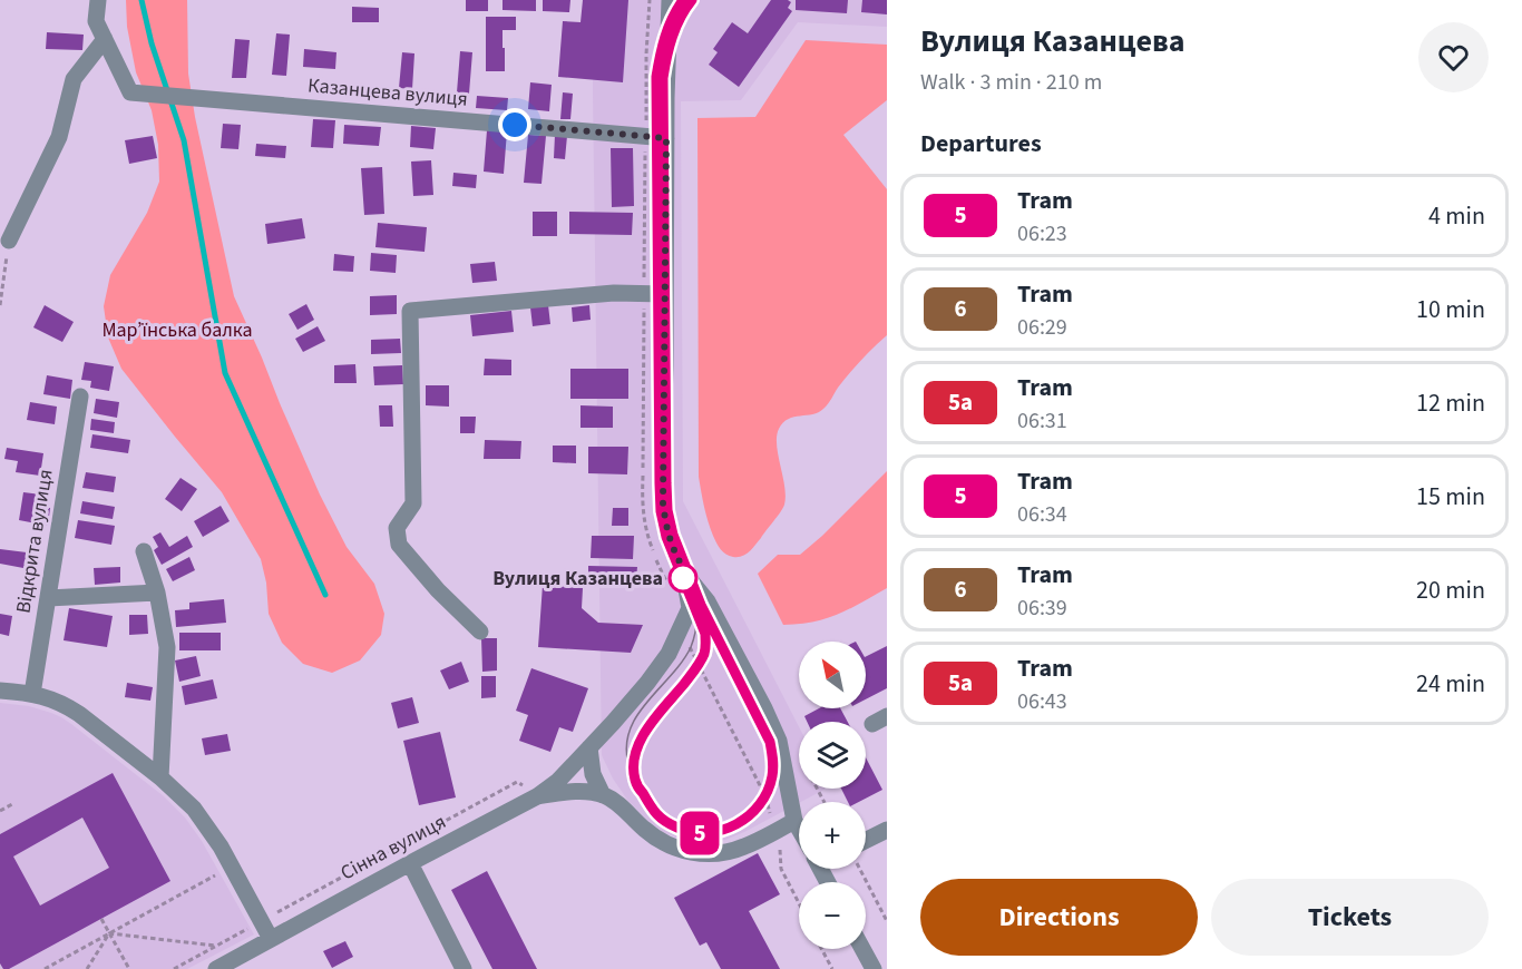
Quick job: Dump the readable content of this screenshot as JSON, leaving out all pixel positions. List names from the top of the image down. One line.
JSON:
{"streets":{"street":["Казанцева вулиця","Відкрита вулиця","Сінна вулиця"]},"parks":["Мар’їнська балка"],"places":["Вулиця Казанцева"],"lines":["tram line 5"],"north":"top left","page":{"on_map":"5","heading":[["Вулиця Казанцева","Walk · 3 min · 210 m"],"Departures"],"list":[{"mark":"5","name":"Tram","note":"06:23","value":"4 min"},{"mark":"6","name":"Tram","note":"06:29","value":"10 min"},{"mark":"5а","name":"Tram","note":"06:31","value":"12 min"},{"mark":"5","name":"Tram","note":"06:34","value":"15 min"},{"mark":"6","name":"Tram","note":"06:39","value":"20 min"},{"mark":"5а","name":"Tram","note":"06:43","value":"24 min"}],"map_buttons":["+","−"],"buttons":["Directions","Tickets"]}}
